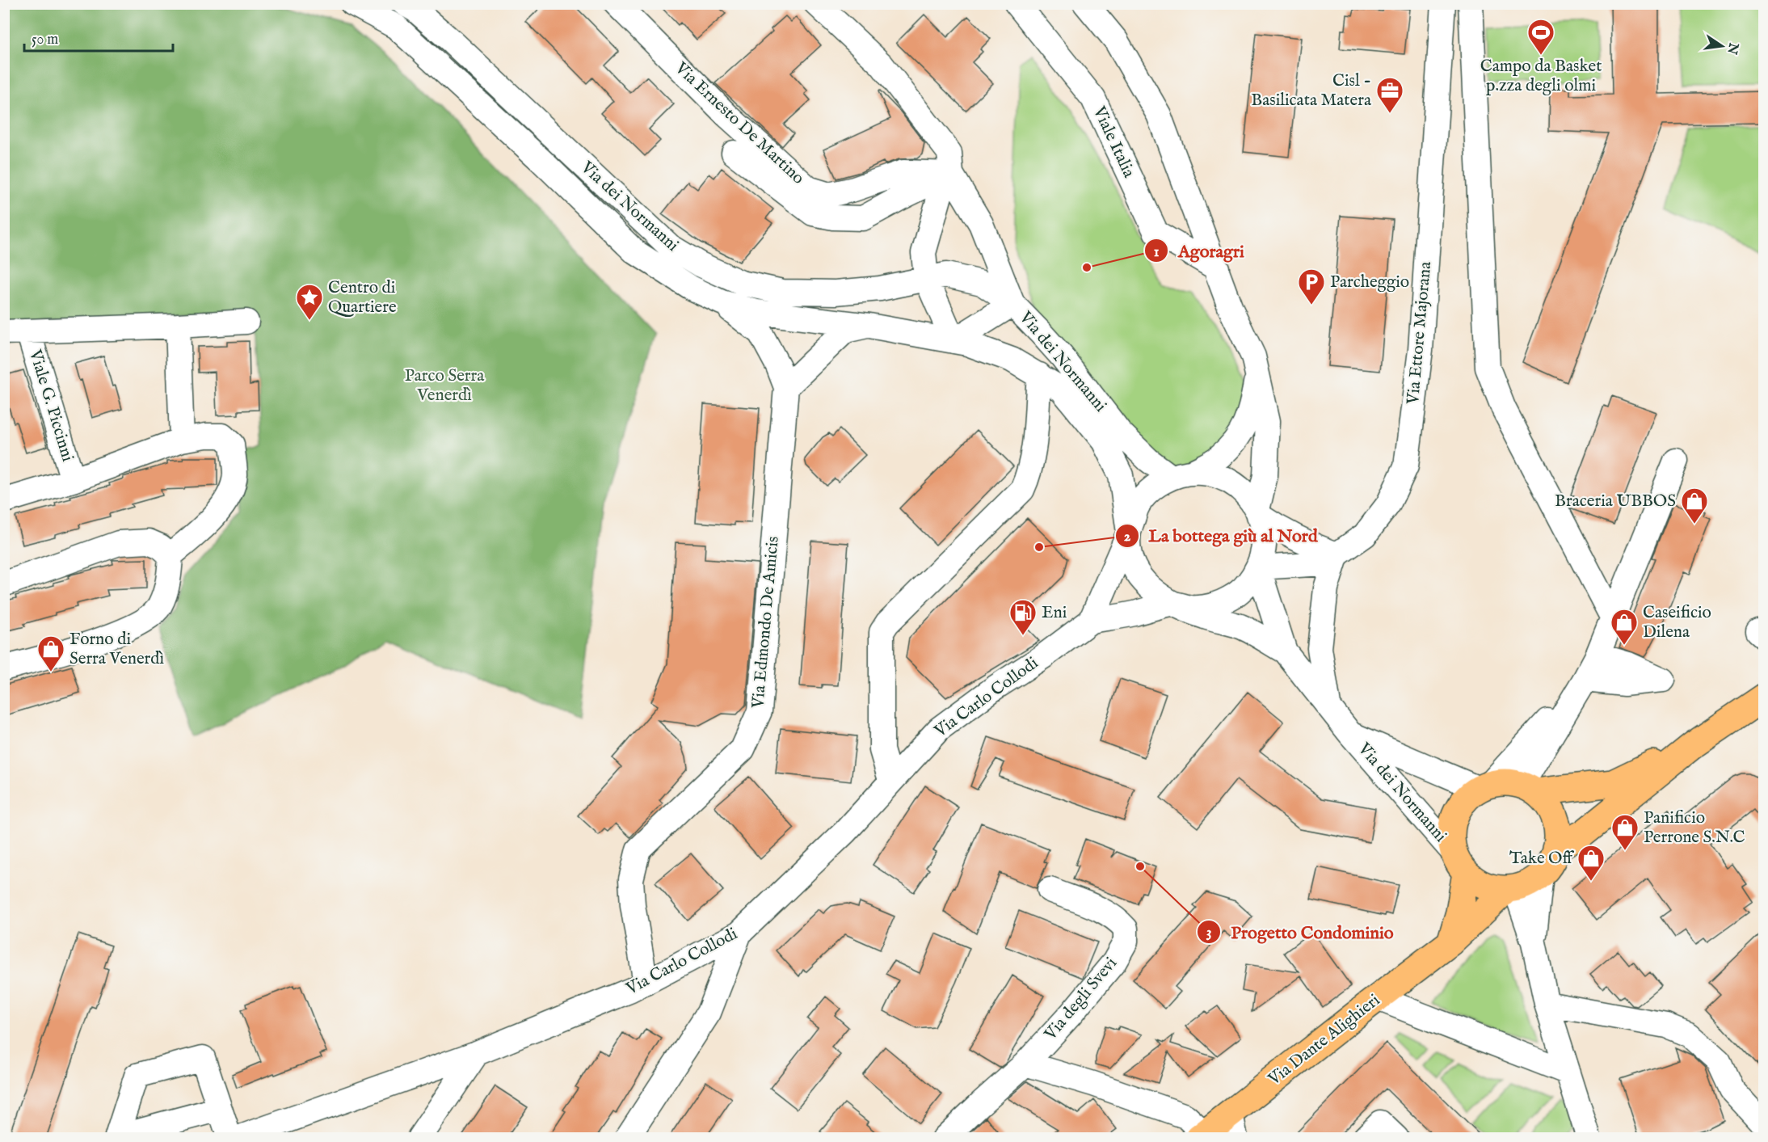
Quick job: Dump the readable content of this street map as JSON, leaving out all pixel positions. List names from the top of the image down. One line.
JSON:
{"streets":{"main road":["Via Dante Alighieri"],"street":["Via Ernesto De Martino","Viale Italia","Via dei Normanni","Via Ettore Majorana","Viale G. Piccinni","Via Edmondo De Amicis","Via Carlo Collodi","Via degli Svevi"]},"crossings":[["Via dei Normanni","Via Ettore Majorana"],["Via dei Normanni","Via Dante Alighieri"],["Via Edmondo De Amicis","Via Carlo Collodi"]],"parks":["Parco Serra Venerdì"],"places":{"sports":["Campo da Basket p.zza degli olmi"],"office":["Cisl - Basilicata Matera"],"other":["Agoragri","La bottega giù al Nord","Progetto Condominio"],"parking":["Parcheggio"],"place":["Centro di Quartiere"],"shop":["Braceria UBBOS","Caseificio Dilena","Forno di Serra Venerdì","Panificio Perrone S.N.C","Take Off"],"fuel station":["Eni"]},"scale_bar":"50 m","north":"right"}
